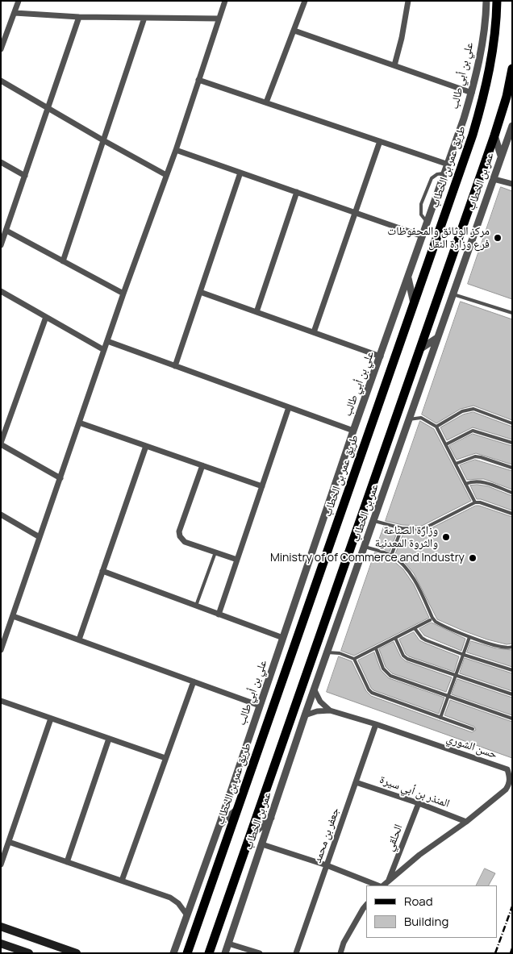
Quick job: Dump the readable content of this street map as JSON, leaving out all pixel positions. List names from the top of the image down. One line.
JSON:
{"streets":{"main road":["طريق عمر بن الخطاب"],"street":["علي بن أبي طالب","عمر بن الخطاب","حسن الشوري","المنذر بن أبي سيرة","جعفر بن محمد","الحلقي"]},"crossings":[["عمر بن الخطاب","حسن الشوري"],["حسن الشوري","المنذر بن أبي سيرة"],["حسن الشوري","جعفر بن محمد"],["حسن الشوري","الحلقي"],["المنذر بن أبي سيرة","جعفر بن محمد"],["المنذر بن أبي سيرة","الحلقي"]],"places":["مركز الوثائق والمحفوظات فرع وزارة النقل","وزارة الصناعة والثروة المعدنية","Ministry of of Commerce and Industry"],"legend":["Road","Building"]}
